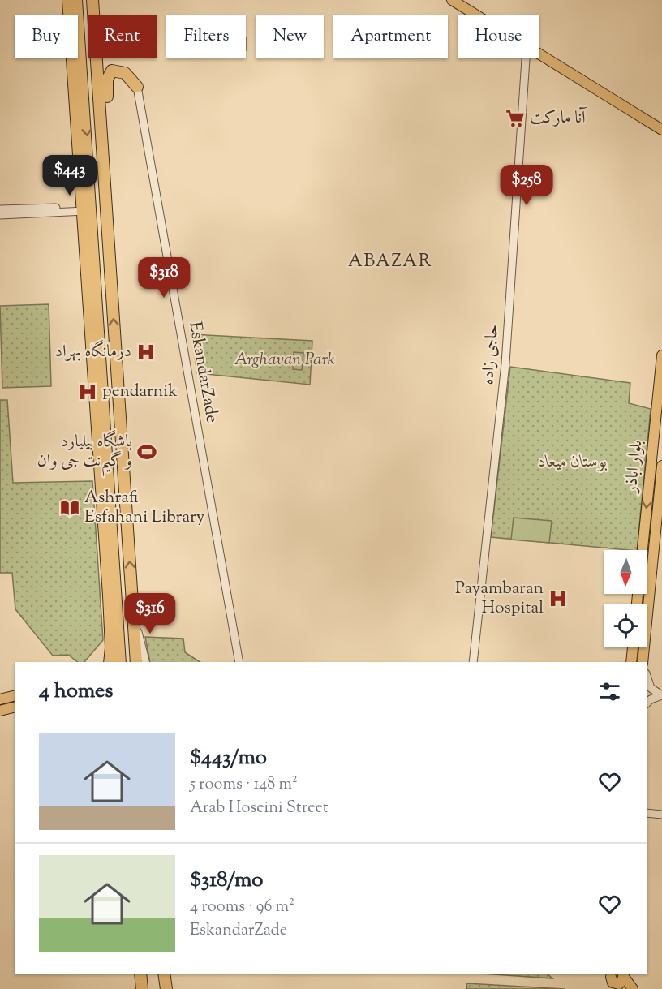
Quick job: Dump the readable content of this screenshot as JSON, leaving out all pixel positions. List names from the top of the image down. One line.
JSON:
{"streets":{"main road":["بلوار اباذر"],"street":["حاجی زاده","EskandarZade"]},"districts":["ABAZAR"],"parks":["Arghavan Park","بوستان میعاد"],"places":{"supermarket":["آنا مارکت"],"hospital":["درمانگاه بهراد","pendarnik","Payambaran Hospital"],"sports":["باشگاه بیلیارد و گیم‌نت جی وان"],"library":["Ashrafi Esfahani Library"]},"north":"bottom","page":{"chip":["Buy","Rent","Filters","New","Apartment","House"],"price":["$443","$258","$318","$316"],"heading":"4 homes","list":[{"name":"$443/mo","note":"5 rooms · 148 m² · Arab Hoseini Street"},{"name":"$318/mo","note":"4 rooms · 96 m² · EskandarZade"}]}}
